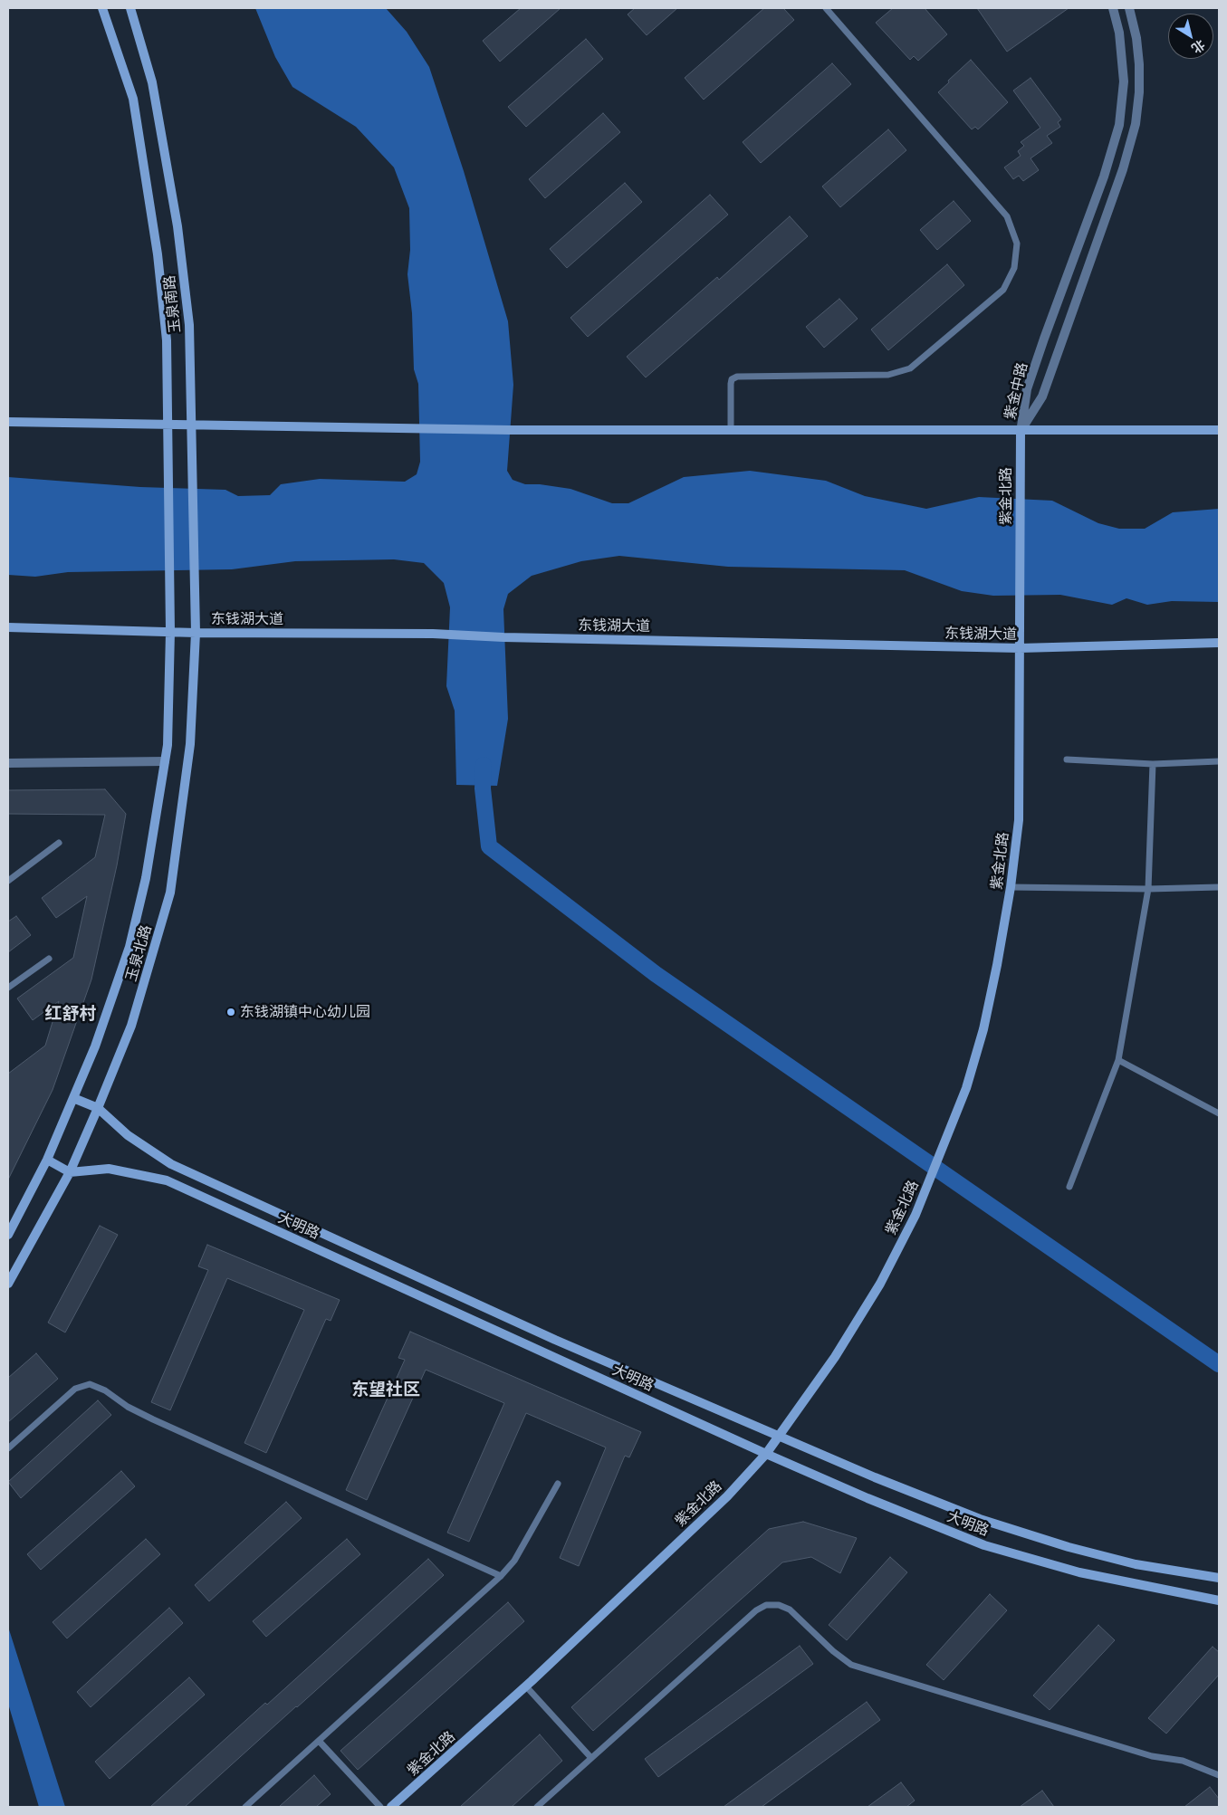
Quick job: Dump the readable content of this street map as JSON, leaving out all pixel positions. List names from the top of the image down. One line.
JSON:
{"streets":{"street":["玉泉南路","紫金中路","紫金北路","东钱湖大道","玉泉北路","大明路"]},"crossings":[["玉泉南路","玉泉北路"],["紫金中路","紫金北路"],["紫金北路","东钱湖大道"],["紫金北路","大明路"],["东钱湖大道","玉泉北路"],["玉泉北路","大明路"]],"districts":["红舒村","东望社区"],"places":["东钱湖镇中心幼儿园"],"north":"bottom right"}
